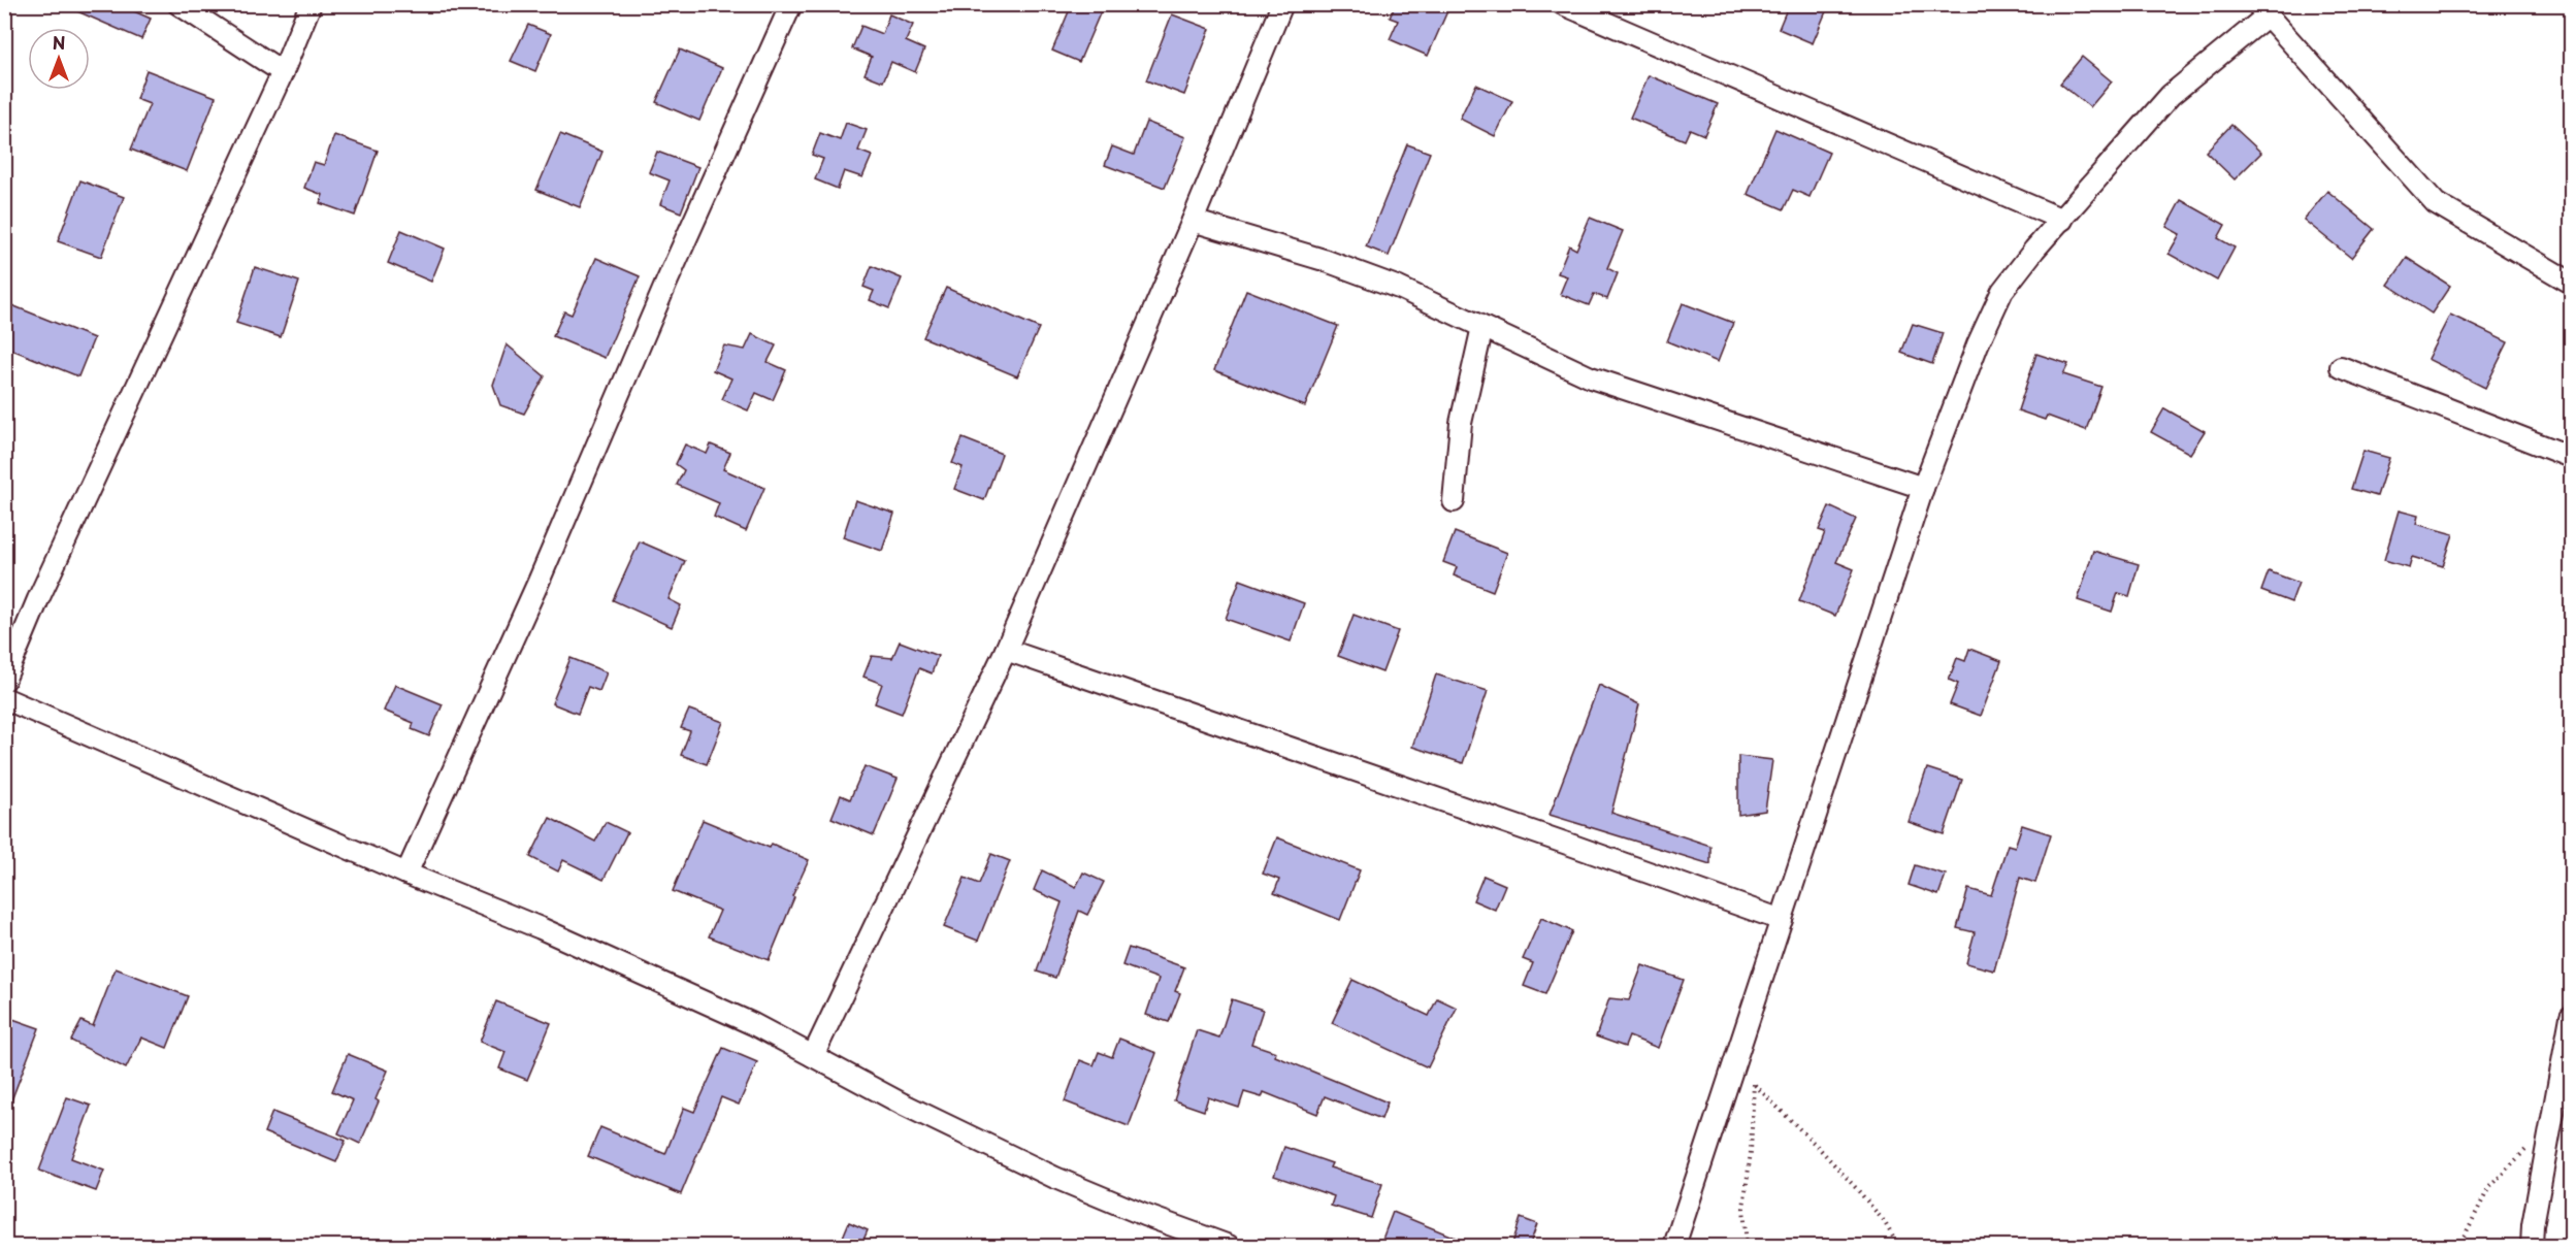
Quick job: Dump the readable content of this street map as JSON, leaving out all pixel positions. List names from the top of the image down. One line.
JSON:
{"north":"top"}
